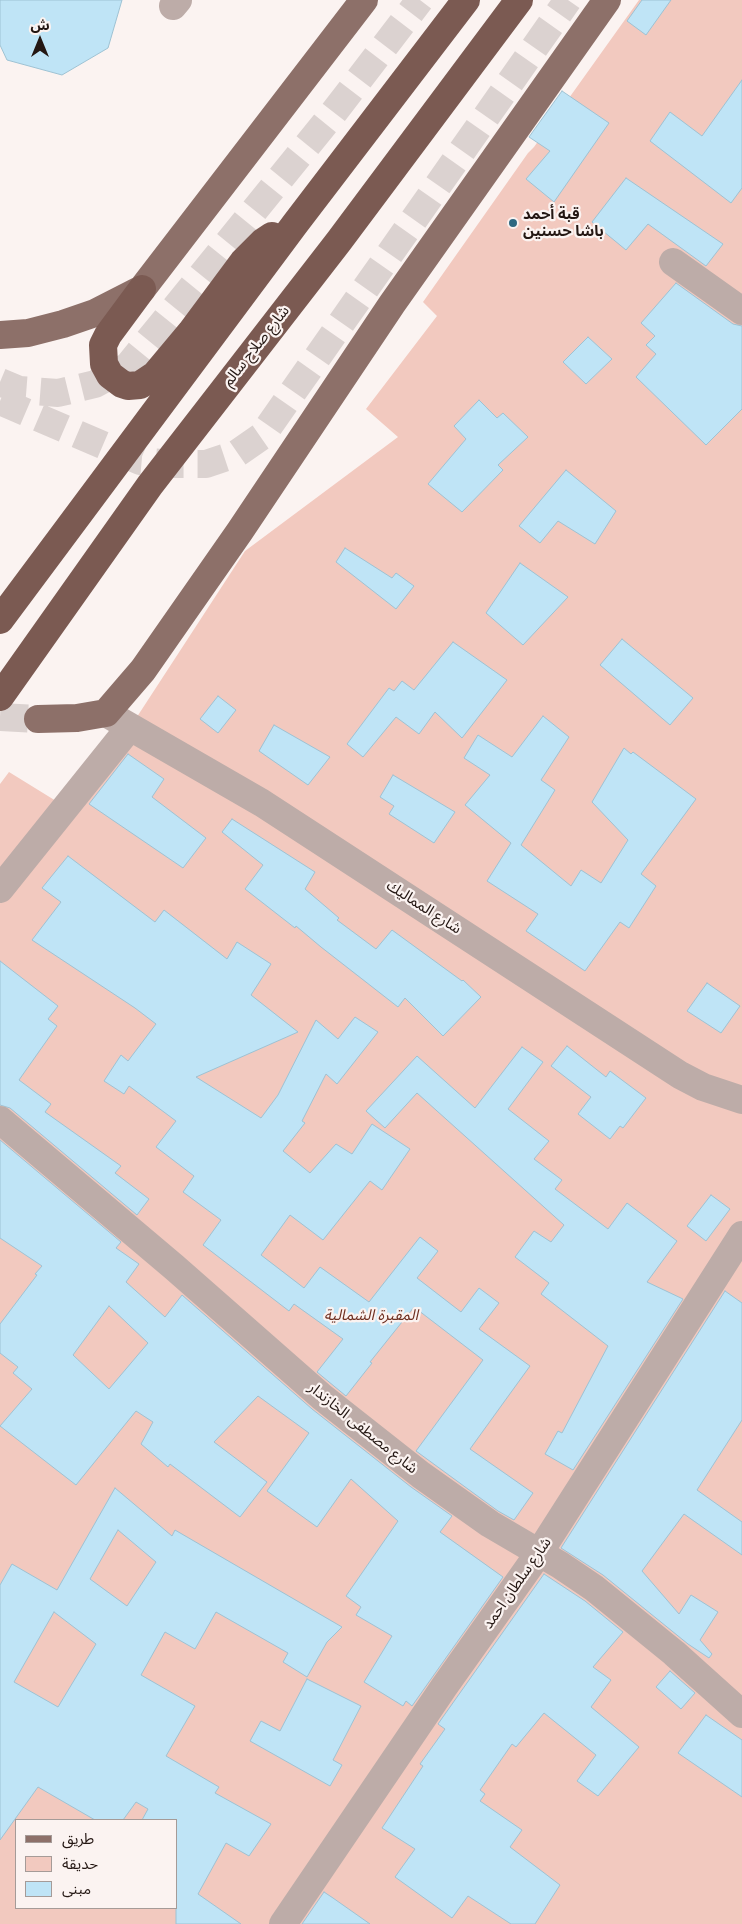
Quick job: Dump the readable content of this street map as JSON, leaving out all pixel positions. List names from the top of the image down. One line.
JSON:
{"streets":{"highway":["شارع صلاح سالم"],"street":["شارع المماليك","شارع مصطفى الخازندار","شارع سلطان احمد"]},"crossings":[["شارع مصطفى الخازندار","شارع سلطان احمد"]],"parks":["المقبرة الشمالية"],"places":["قبة أحمد باشا حسنين"],"legend":["طريق","حديقة","مبنى"],"north":"top"}
